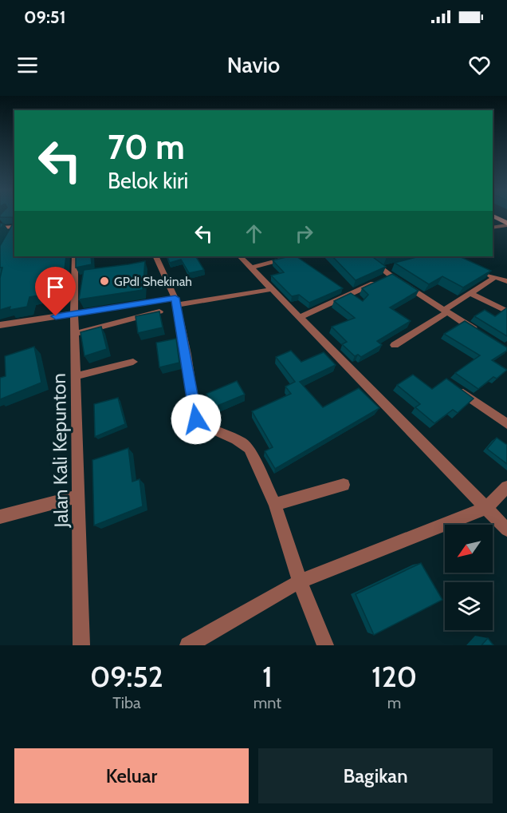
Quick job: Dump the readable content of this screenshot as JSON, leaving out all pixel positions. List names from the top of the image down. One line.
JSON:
{"streets":{"street":["Jalan Kali Kepunton"]},"places":["GPdI Shekinah"],"north":"bottom left","page":{"status":"09:51","header":"Navio","turn":["70 m","Belok kiri"],"eta":["09:52","Tiba","1","mnt","120","m"],"buttons":["Keluar","Bagikan"]}}
